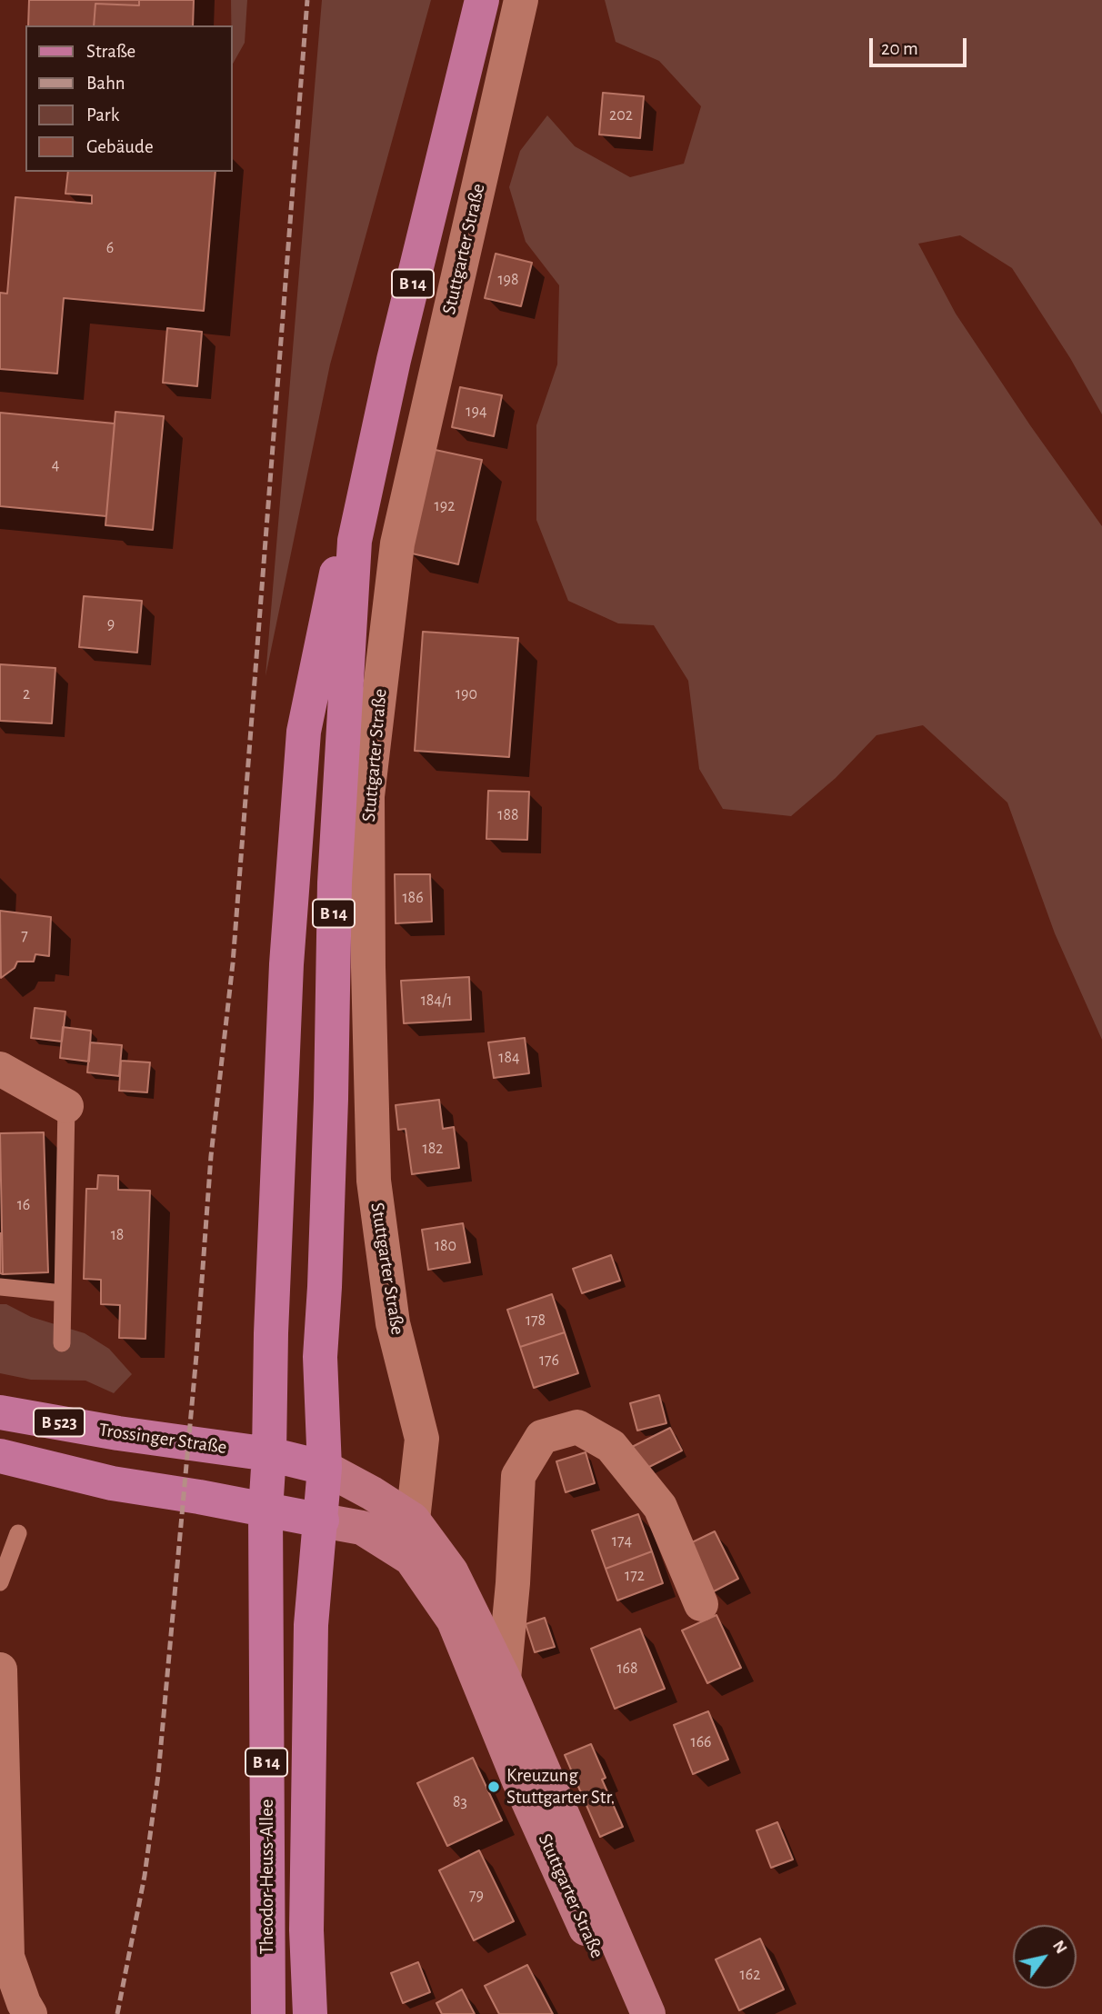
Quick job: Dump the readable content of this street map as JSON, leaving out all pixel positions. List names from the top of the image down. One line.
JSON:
{"streets":{"main road":["Stuttgarter Straße","B 14","B 523","Trossinger Straße","Theodor-Heuss-Allee"]},"crossings":[["Stuttgarter Straße","B 14"],["Stuttgarter Straße","B 523"],["Stuttgarter Straße","Trossinger Straße"],["Stuttgarter Straße","Theodor-Heuss-Allee"],["B 14","B 523"],["B 14","Trossinger Straße"],["B 14","Theodor-Heuss-Allee"],["B 523","Theodor-Heuss-Allee"]],"places":["Kreuzung Stuttgarter Str."],"house_numbers":["202","6","198","194","4","192","9","2","190","188","186","7","184/1","184","182","16","18","180","178","176","174","172","168","166","83","79","162"],"legend":["Straße","Bahn","Park","Gebäude"],"scale_bar":"20 m","north":"top right"}
